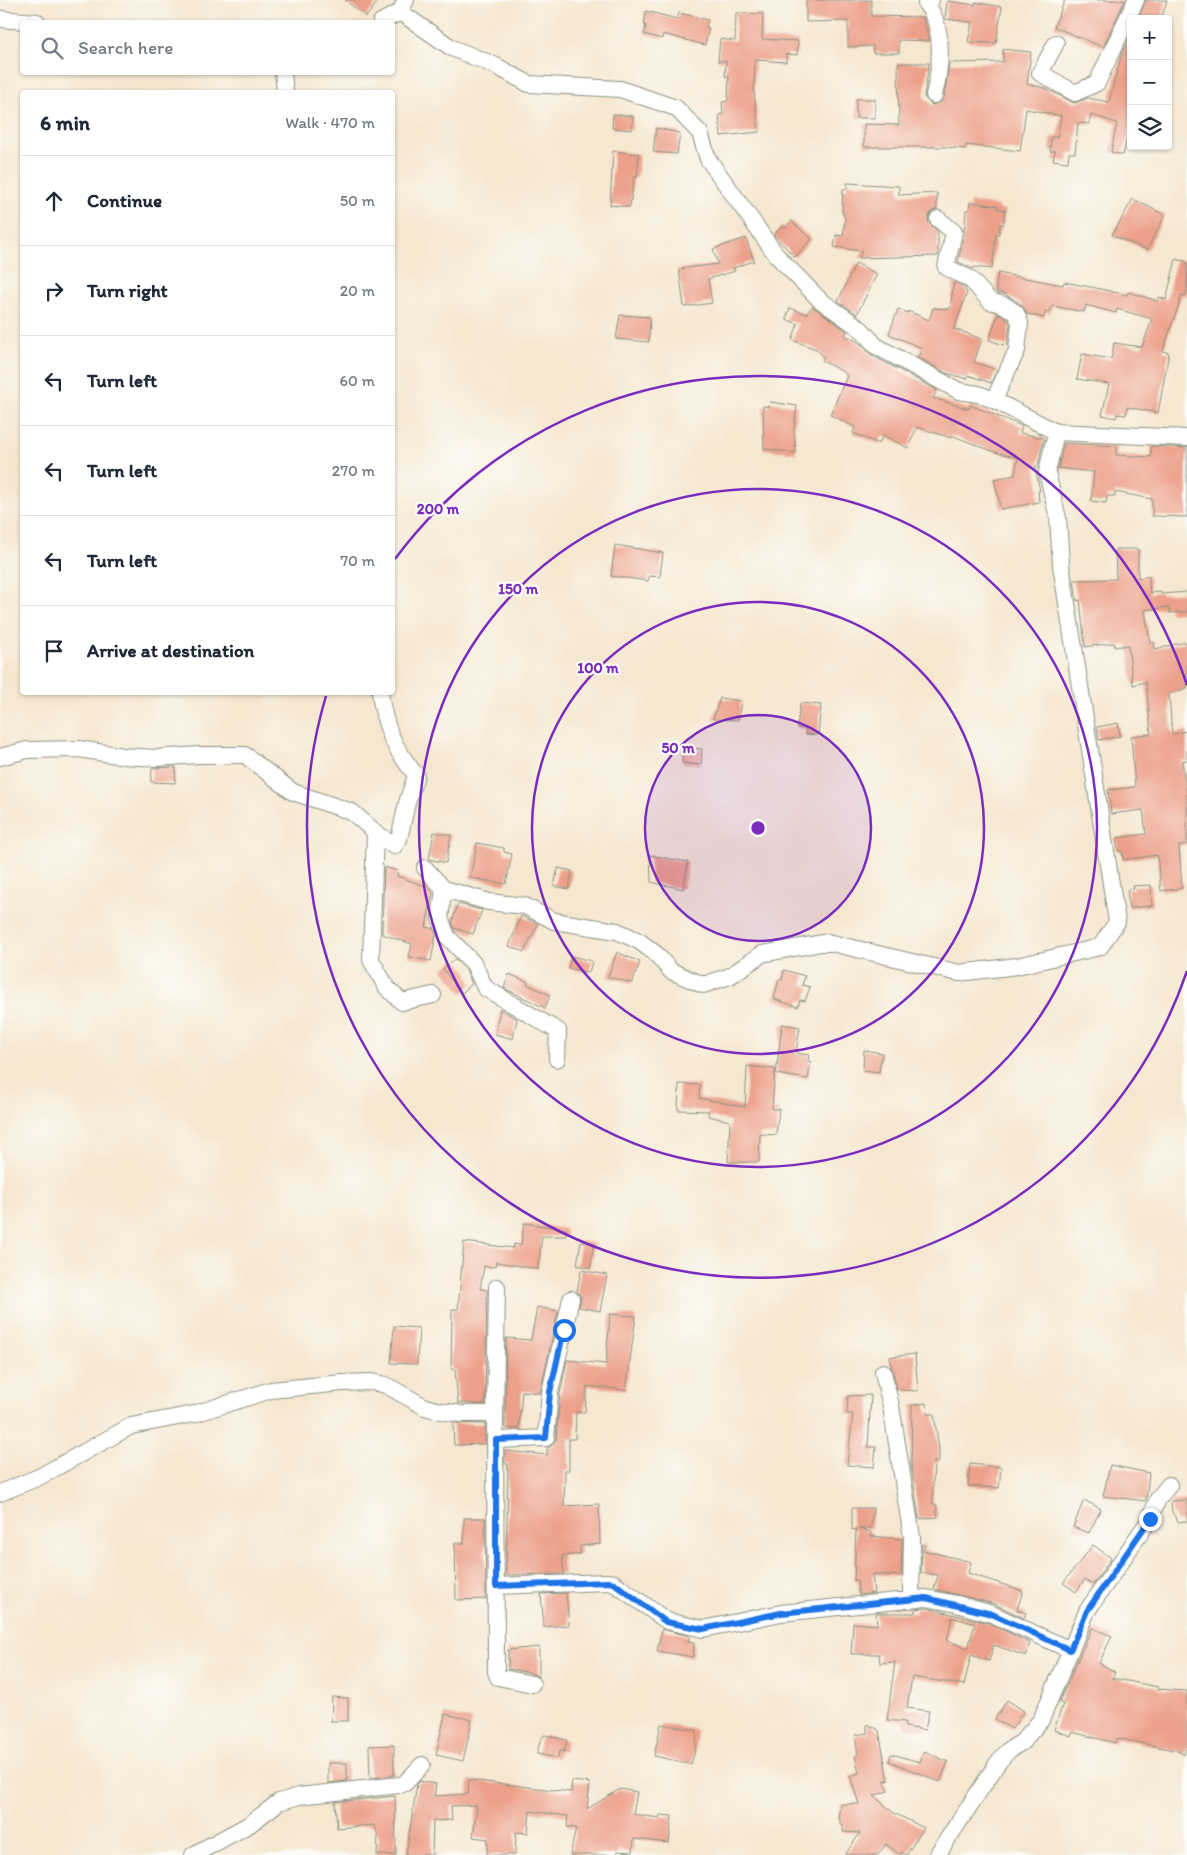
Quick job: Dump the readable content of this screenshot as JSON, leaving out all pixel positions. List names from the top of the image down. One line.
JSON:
{"page":{"map_buttons":["+","−"],"search":"Search here","heading":["6 min","Walk · 470 m"],"list":[["Continue","50 m"],["Turn right","20 m"],["Turn left","60 m"],["Turn left","270 m"],["Turn left","70 m"],"Arrive at destination"]},"rings":["200 m","150 m","100 m","50 m"]}
